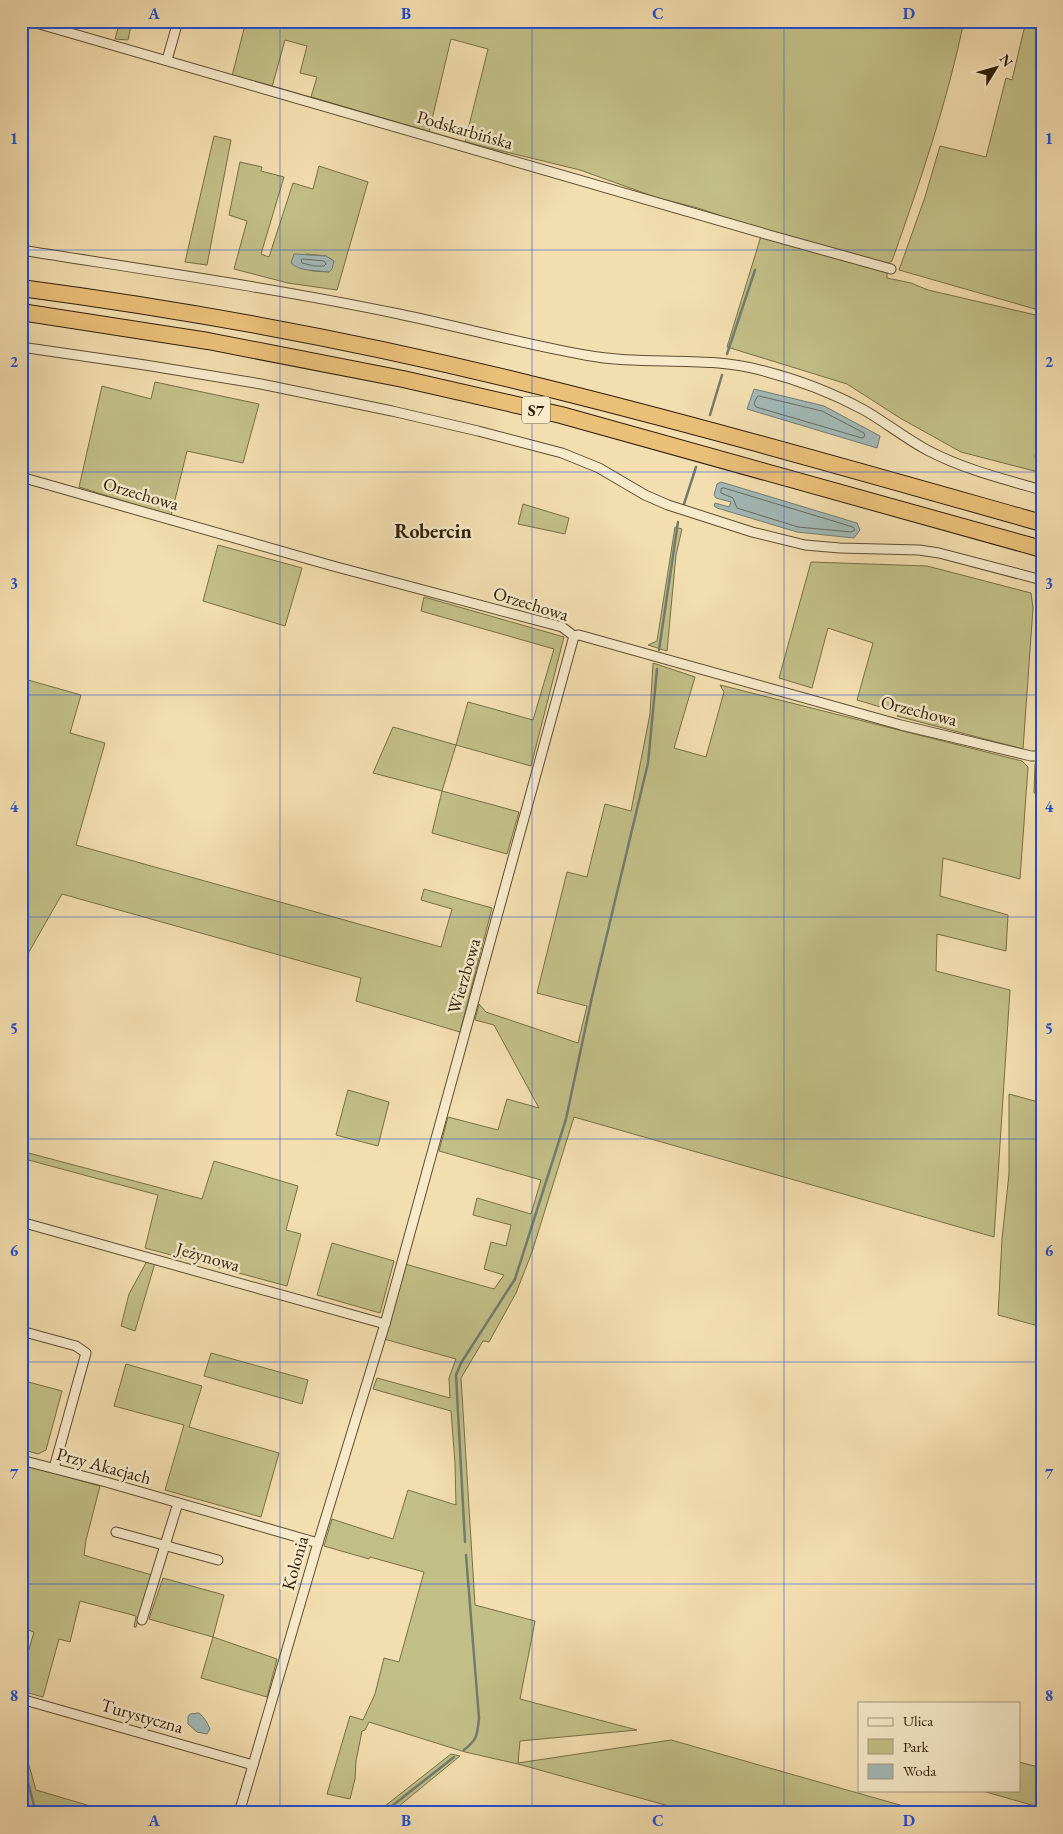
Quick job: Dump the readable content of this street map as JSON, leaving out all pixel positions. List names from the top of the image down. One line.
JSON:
{"streets":{"highway":["S7"],"street":["Podskarbińska","Orzechowa","Wierzbowa","Jeżynowa","Przy Akacjach","Kolonia","Turystyczna"]},"crossings":[["Orzechowa","Wierzbowa"],["Wierzbowa","Jeżynowa"],["Wierzbowa","Kolonia"],["Jeżynowa","Kolonia"],["Przy Akacjach","Kolonia"],["Kolonia","Turystyczna"]],"districts":["Robercin"],"legend":["Ulica","Park","Woda"],"north":"top right","grid":{"columns":["A","B","C","D"],"rows":["1","2","3","4","5","6","7","8"]}}
